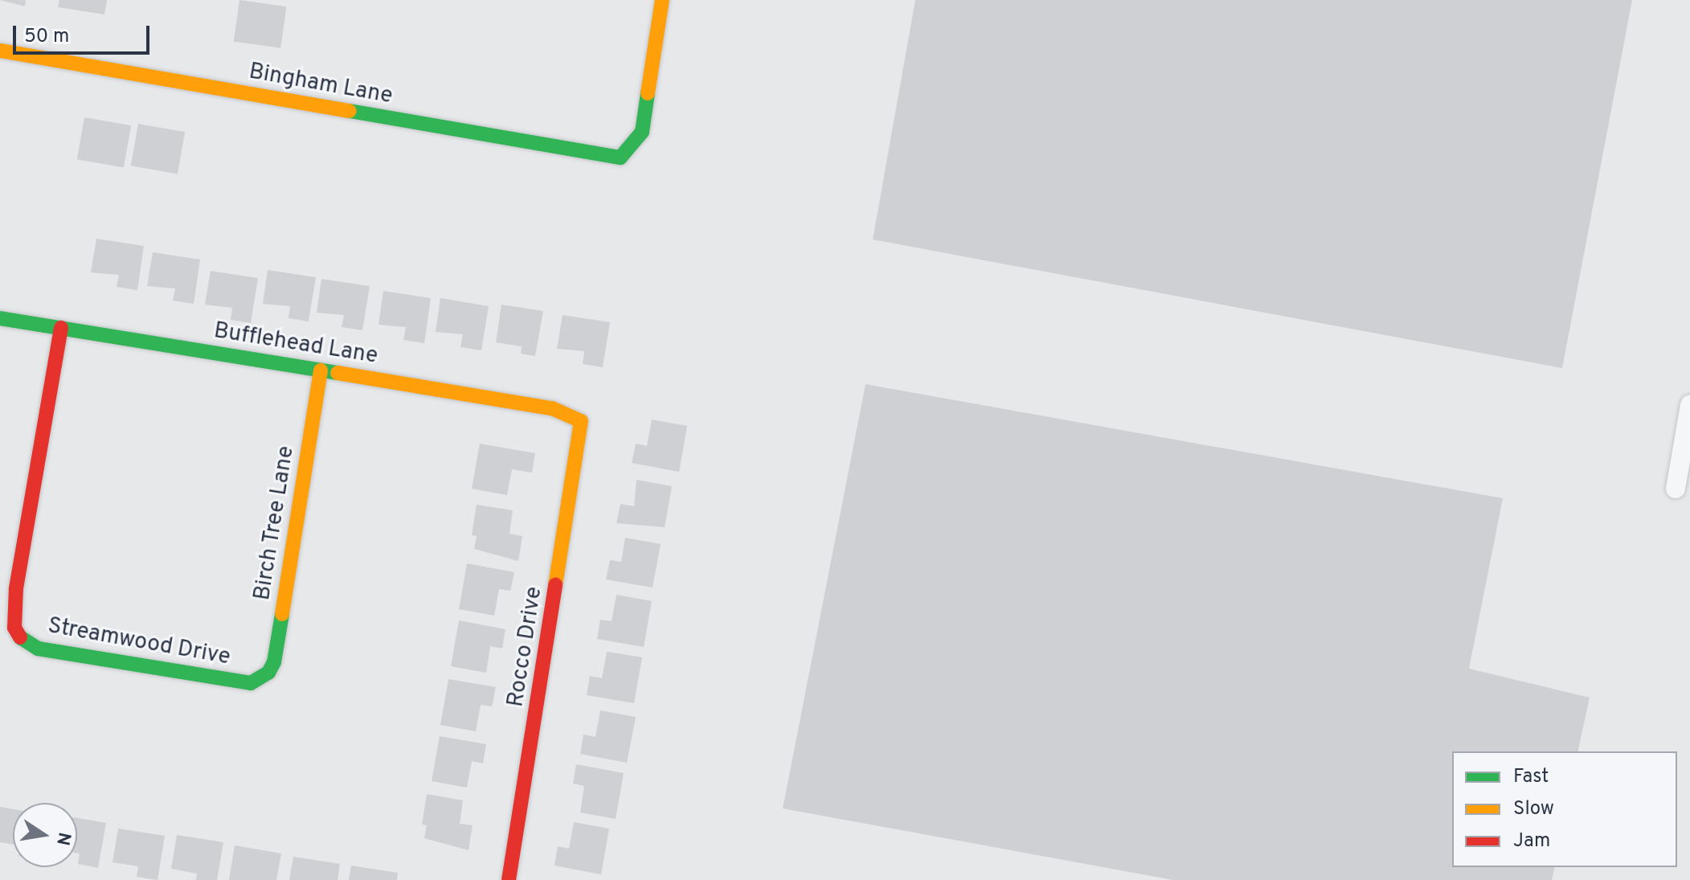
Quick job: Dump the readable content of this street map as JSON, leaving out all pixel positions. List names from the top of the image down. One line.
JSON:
{"streets":{"street":["Bingham Lane","Bufflehead Lane","Birch Tree Lane","Streamwood Drive","Rocco Drive"]},"crossings":[["Bufflehead Lane","Birch Tree Lane"],["Bufflehead Lane","Streamwood Drive"],["Bufflehead Lane","Rocco Drive"],["Birch Tree Lane","Streamwood Drive"]],"legend":["Fast","Slow","Jam"],"scale_bar":"50 m","north":"right"}
